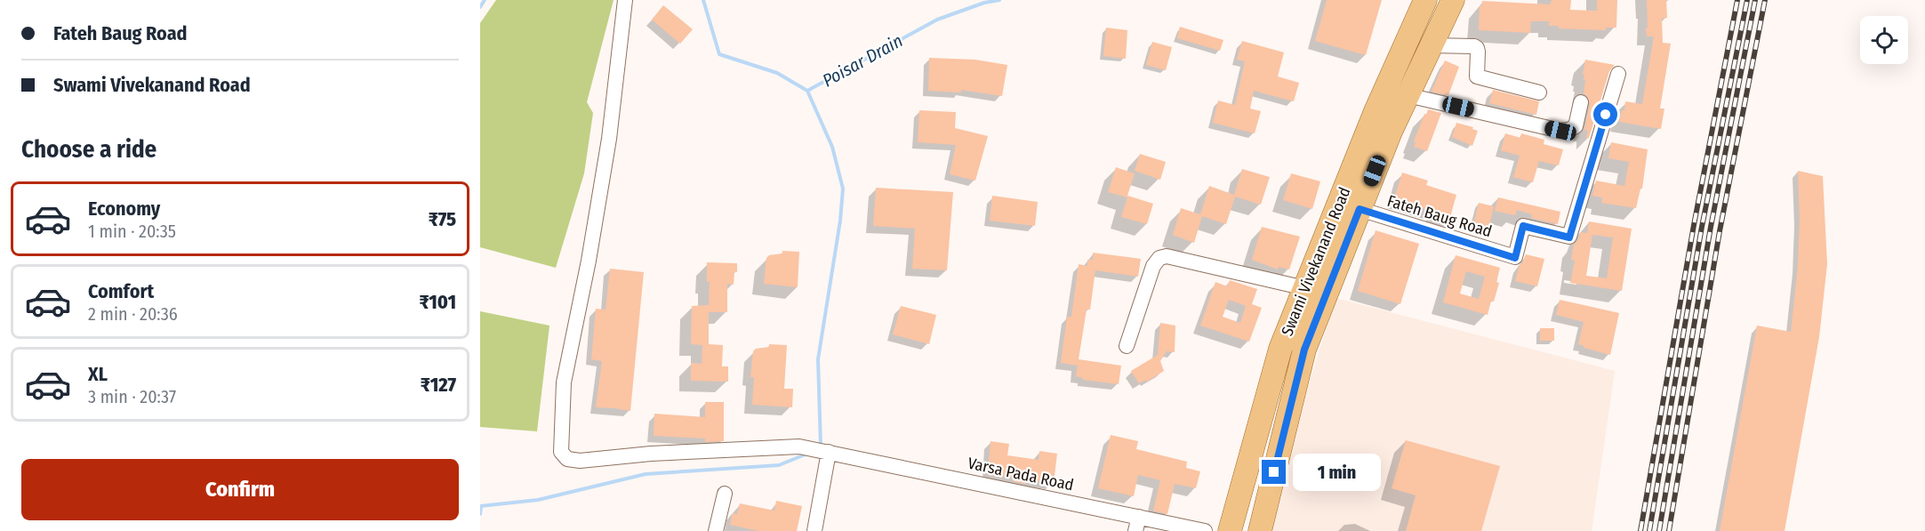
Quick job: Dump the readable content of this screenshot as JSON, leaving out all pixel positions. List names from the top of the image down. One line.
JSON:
{"streets":{"main road":["Swami Vivekanand Road"],"street":["Fateh Baug Road","Varsa Pada Road"]},"crossings":[["Fateh Baug Road","Swami Vivekanand Road"]],"water":["Poisar Drain"],"page":{"banner":["Fateh Baug Road","Swami Vivekanand Road"],"heading":"Choose a ride","list":[{"name":"Economy","note":"1 min · 20:35","value":"₹75"},{"name":"Comfort","note":"2 min · 20:36","value":"₹101"},{"name":"XL","note":"3 min · 20:37","value":"₹127"}],"buttons":"Confirm","bubble":"1 min"}}
